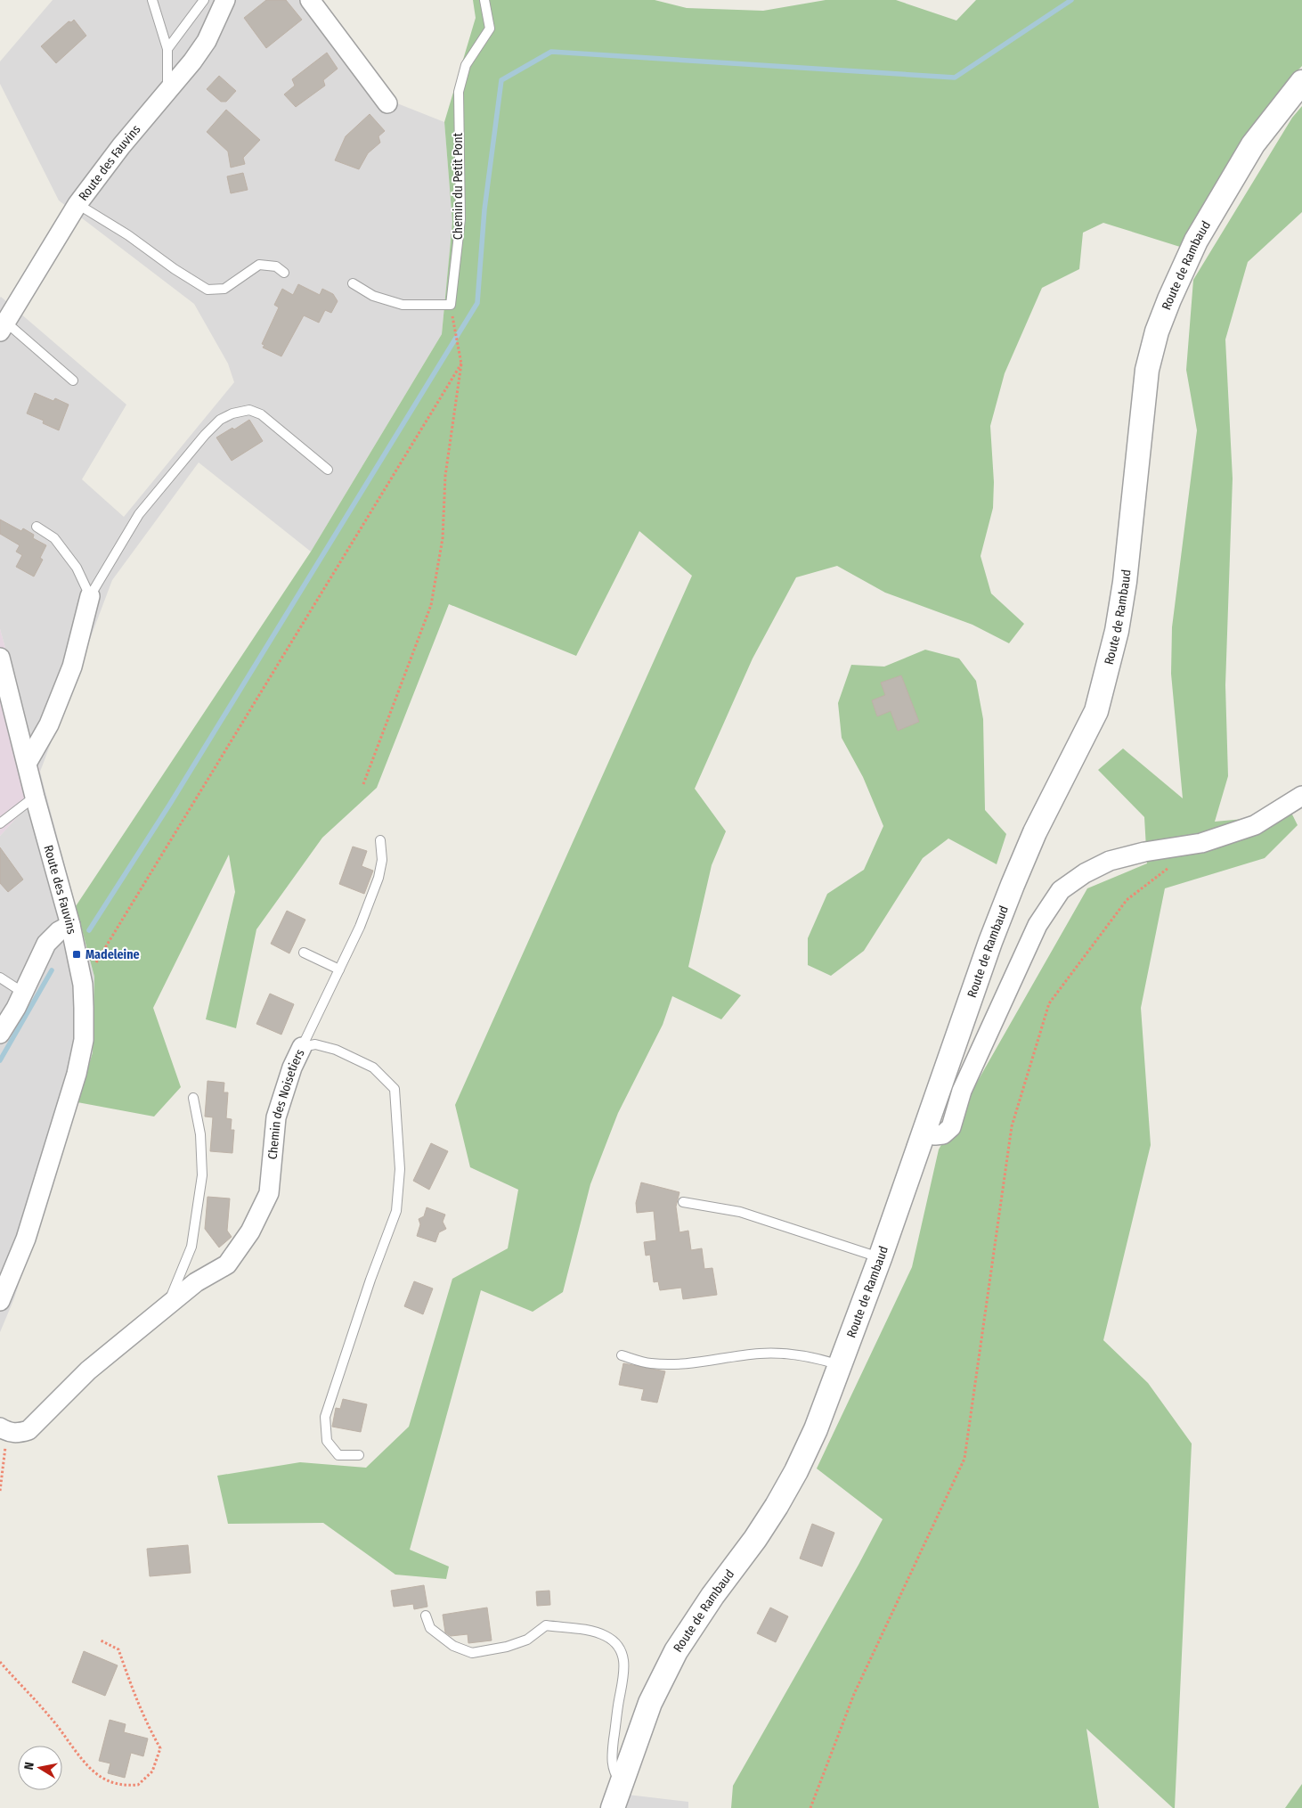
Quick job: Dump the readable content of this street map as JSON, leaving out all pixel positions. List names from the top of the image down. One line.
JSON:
{"streets":{"street":["Route des Fauvins","Route de Rambaud","Chemin des Noisetiers"],"lane":["Chemin du Petit Pont"]},"places":{"transit":["Madeleine"]},"north":"left"}
